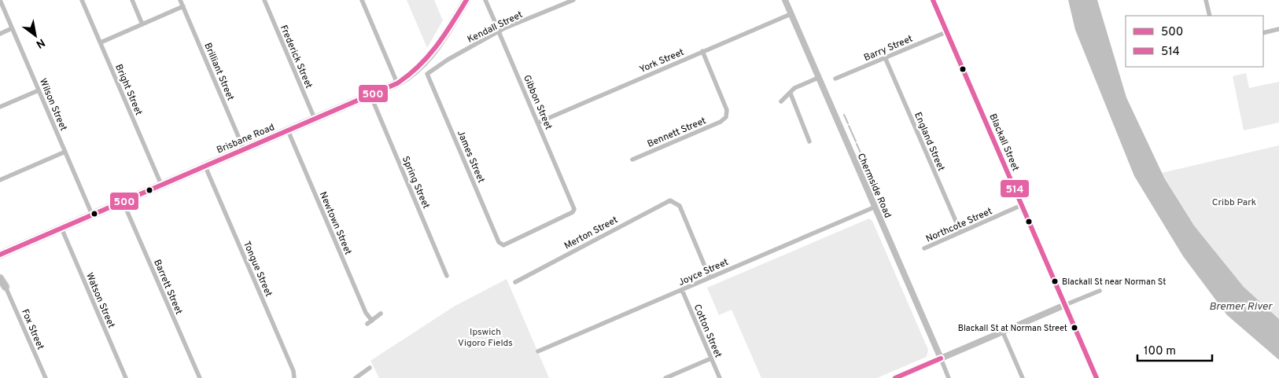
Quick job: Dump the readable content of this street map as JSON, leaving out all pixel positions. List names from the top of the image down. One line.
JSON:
{"streets":{"main road":["Brisbane Road"],"street":["Kendall Street","Barry Street","Frederick Street","York Street","Brilliant Street","Bright Street","Gibbon Street","Wilson Street","Bennett Street","England Street","Blackall Street","James Street","Spring Street","Chermside Road","Newtown Street","Northcote Street","Merton Street","Tongue Street","Joyce Street","Barrett Street","Watson Street","Fox Street","Cotton Street"]},"crossings":[["Kendall Street","Gibbon Street"],["Kendall Street","James Street"],["Barry Street","England Street"],["Barry Street","Blackall Street"],["Frederick Street","Brisbane Road"],["York Street","Gibbon Street"],["York Street","Bennett Street"],["York Street","Chermside Road"],["Brilliant Street","Brisbane Road"],["Bright Street","Brisbane Road"],["Gibbon Street","James Street"],["Wilson Street","Brisbane Road"],["Brisbane Road","Spring Street"],["Brisbane Road","Newtown Street"],["Brisbane Road","Tongue Street"],["Brisbane Road","Barrett Street"],["Brisbane Road","Watson Street"],["England Street","Northcote Street"],["Blackall Street","Northcote Street"],["Chermside Road","Joyce Street"],["Merton Street","Joyce Street"],["Joyce Street","Cotton Street"]],"water":["Bremer River"],"parks":["Cribb Park","Ipswich Vigoro Fields"],"places":["Blackall St near Norman St","Blackall St at Norman Street"],"lines":["transit line 500","transit line 514"],"legend":["500","514"],"scale_bar":"100 m","north":"bottom right"}
